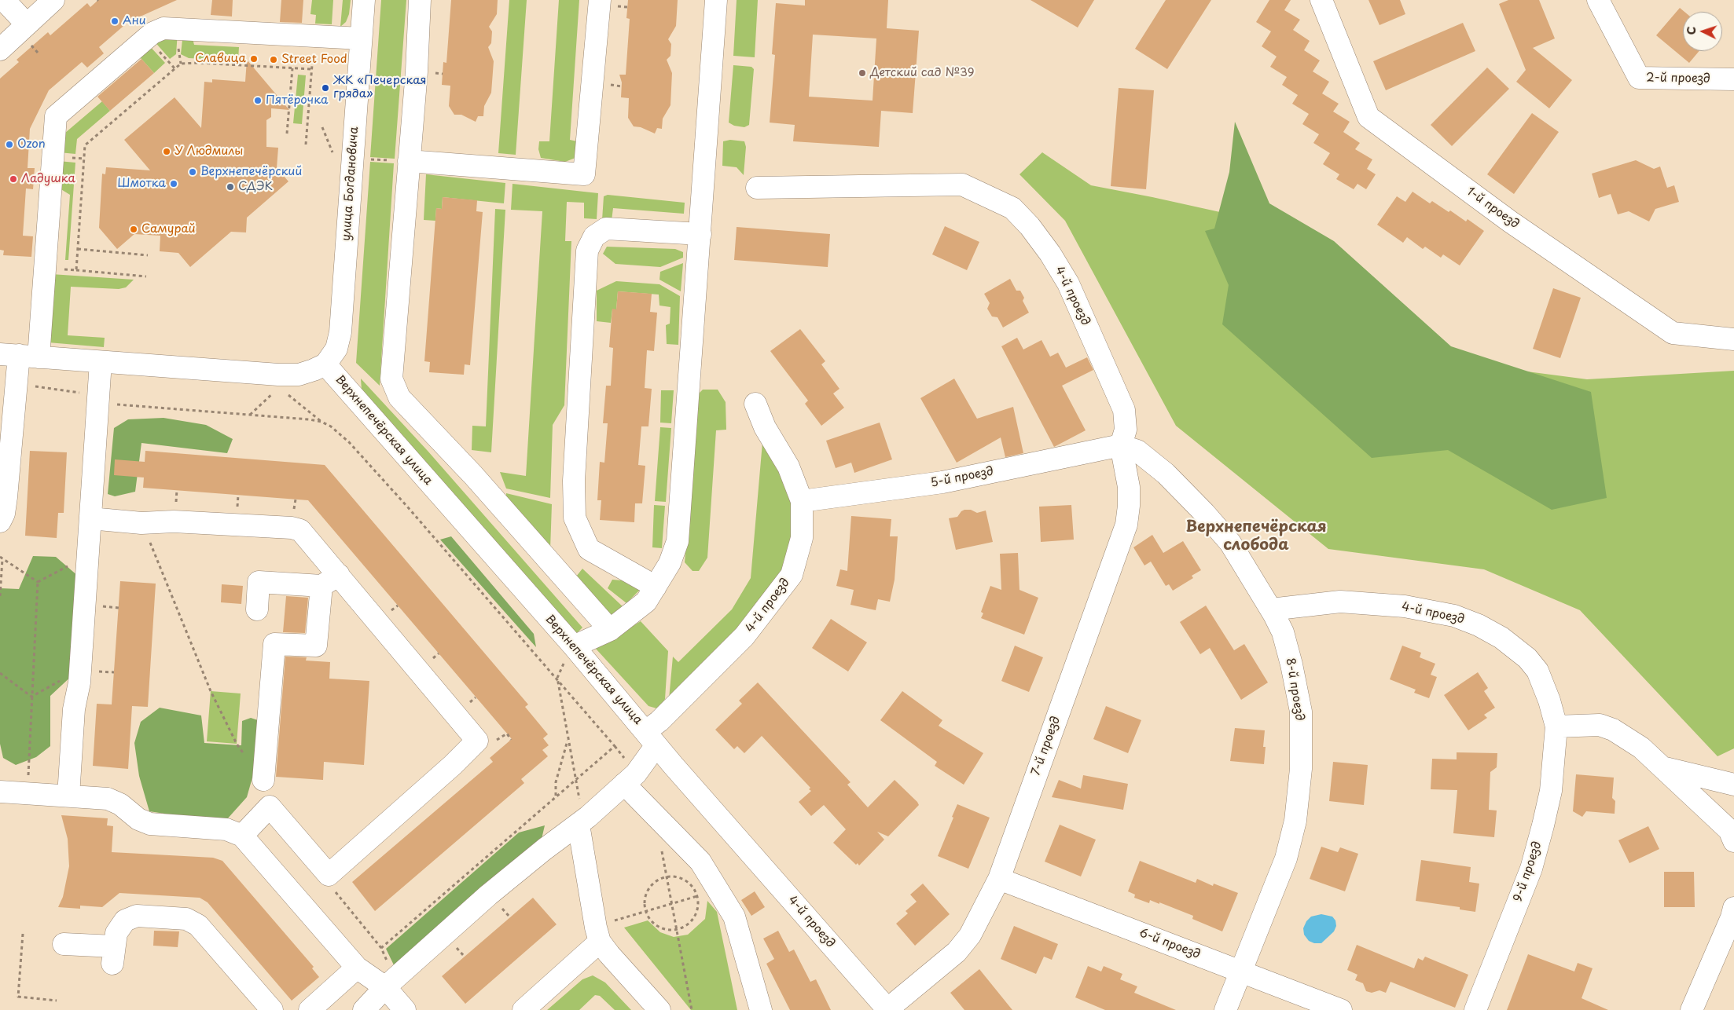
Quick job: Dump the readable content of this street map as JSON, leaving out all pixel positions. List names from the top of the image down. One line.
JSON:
{"streets":{"street":["2-й проезд","улица Богдановича","1-й проезд","4-й проезд","Верхнепечёрская улица","5-й проезд","8-й проезд","7-й проезд","9-й проезд","6-й проезд"]},"crossings":[["улица Богдановича","Верхнепечёрская улица"],["4-й проезд","Верхнепечёрская улица"],["4-й проезд","5-й проезд"],["4-й проезд","8-й проезд"],["4-й проезд","7-й проезд"],["4-й проезд","9-й проезд"],["5-й проезд","8-й проезд"],["5-й проезд","7-й проезд"],["8-й проезд","7-й проезд"],["8-й проезд","6-й проезд"],["7-й проезд","6-й проезд"]],"districts":["Верхнепечёрская слобода"],"places":["Ани","Славица","Street Food","Детский сад №39","ЖК «Печерская гряда»","Пятёрочка","Ozon","У Людмилы","Верхнепечёрский","Ладушка","Шмотка","СДЭК","Самурай"],"north":"left"}
